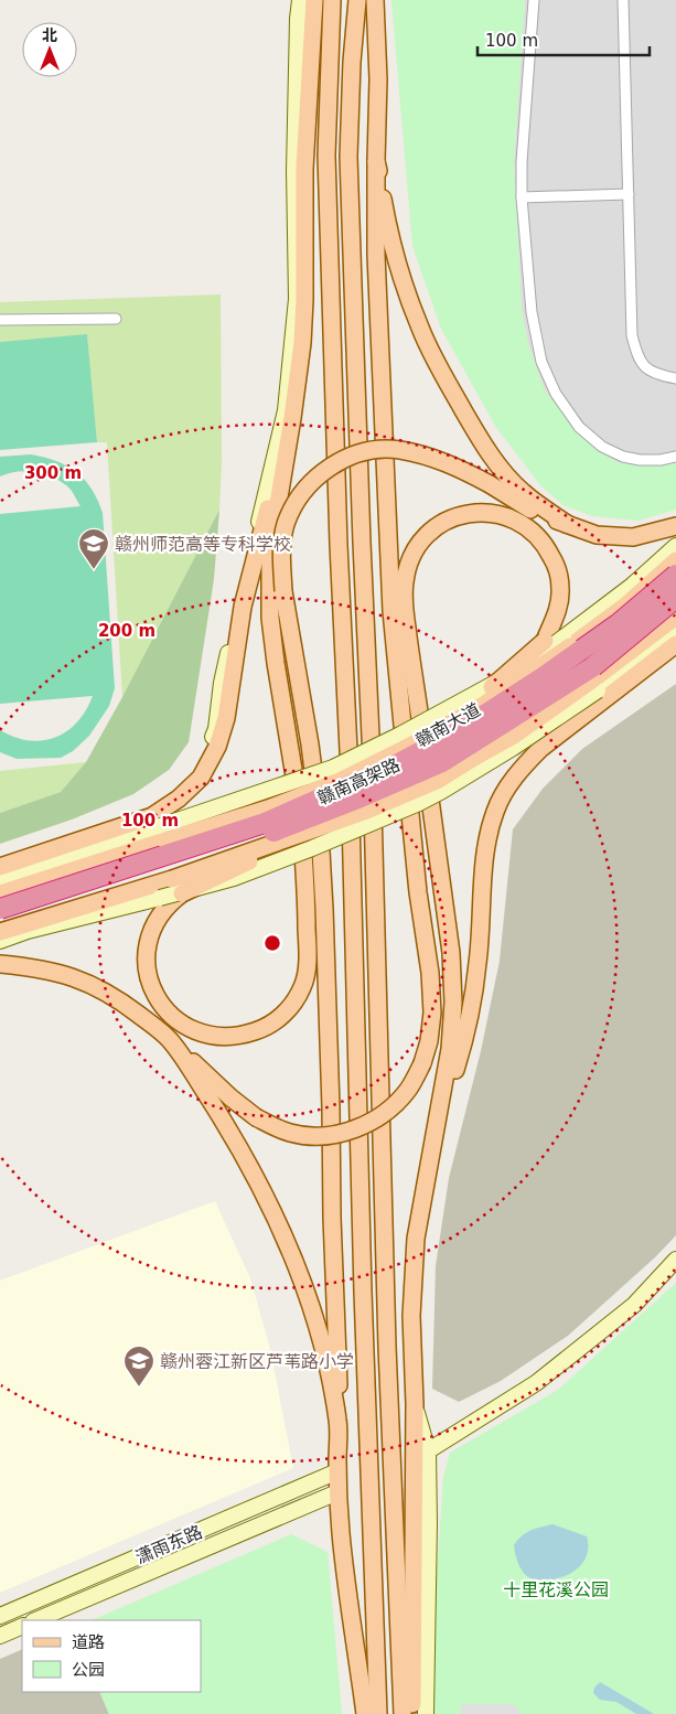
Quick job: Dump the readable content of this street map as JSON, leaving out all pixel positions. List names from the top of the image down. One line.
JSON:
{"streets":{"highway":["赣南高架路"],"main road":["赣南大道"],"street":["潇雨东路"]},"parks":["十里花溪公园"],"places":{"school or university":["赣州师范高等专科学校","赣州蓉江新区芦苇路小学"]},"legend":["道路","公园"],"scale_bar":"100 m","north":"top","rings":["300 m","200 m","100 m"]}
